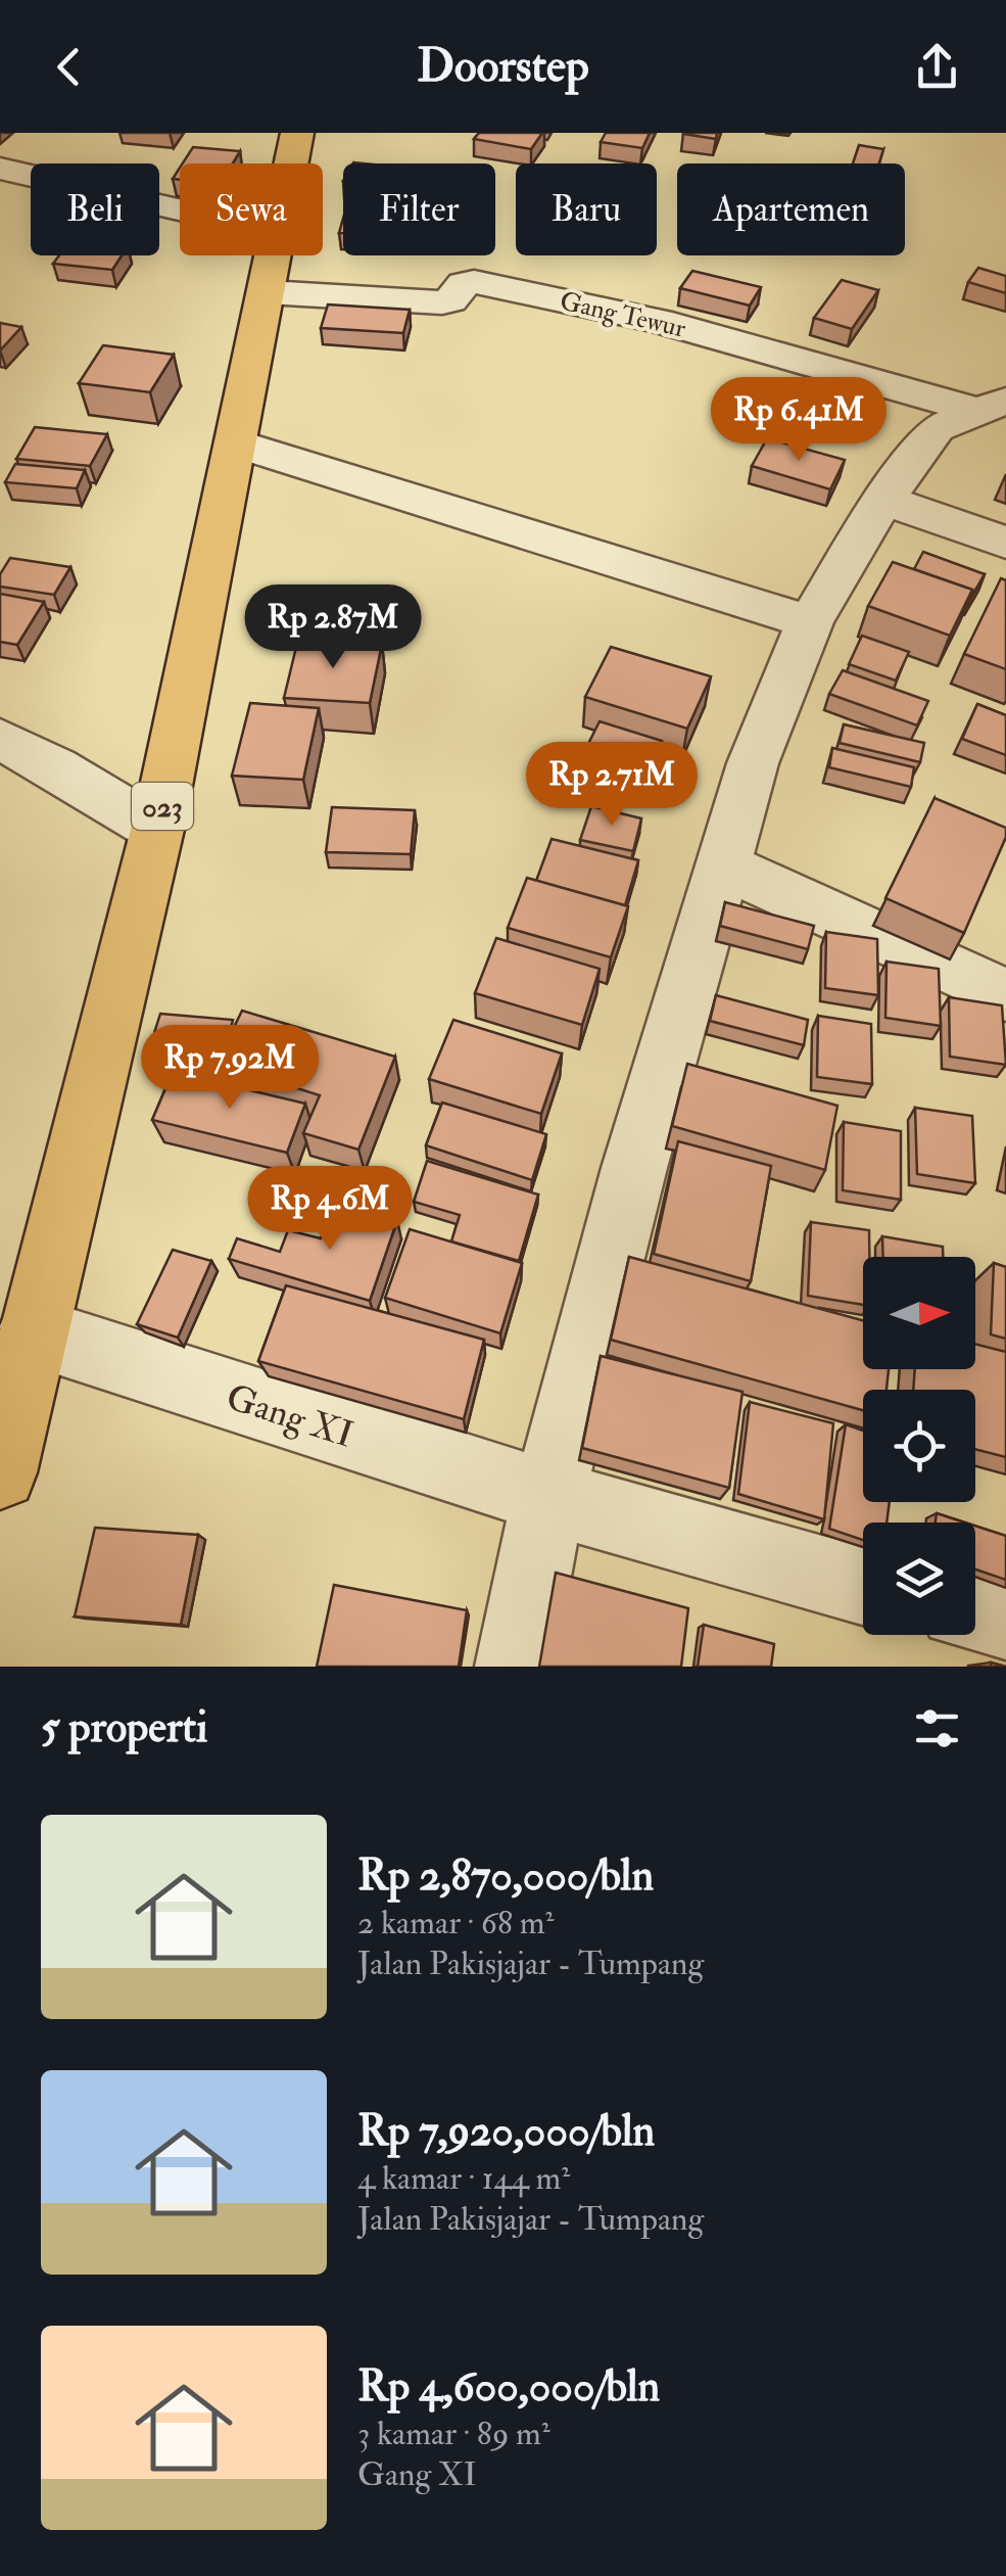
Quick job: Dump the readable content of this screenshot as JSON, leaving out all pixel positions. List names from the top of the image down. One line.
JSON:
{"streets":{"main road":["023"],"street":["Gang Tewur","Gang XI"]},"crossings":[["Gang Tewur","023"],["023","Gang XI"]],"north":"right","page":{"header":"Doorstep","chip":["Beli","Sewa","Filter","Baru","Apartemen"],"price":["Rp 6.41M","Rp 2.87M","Rp 2.71M","Rp 7.92M","Rp 4.6M"],"heading":"5 properti","list":[{"name":"Rp 2,870,000/bln","note":"2 kamar · 68 m² · Jalan Pakisjajar - Tumpang"},{"name":"Rp 7,920,000/bln","note":"4 kamar · 144 m² · Jalan Pakisjajar - Tumpang"},{"name":"Rp 4,600,000/bln","note":"3 kamar · 89 m² · Gang XI"}]}}
